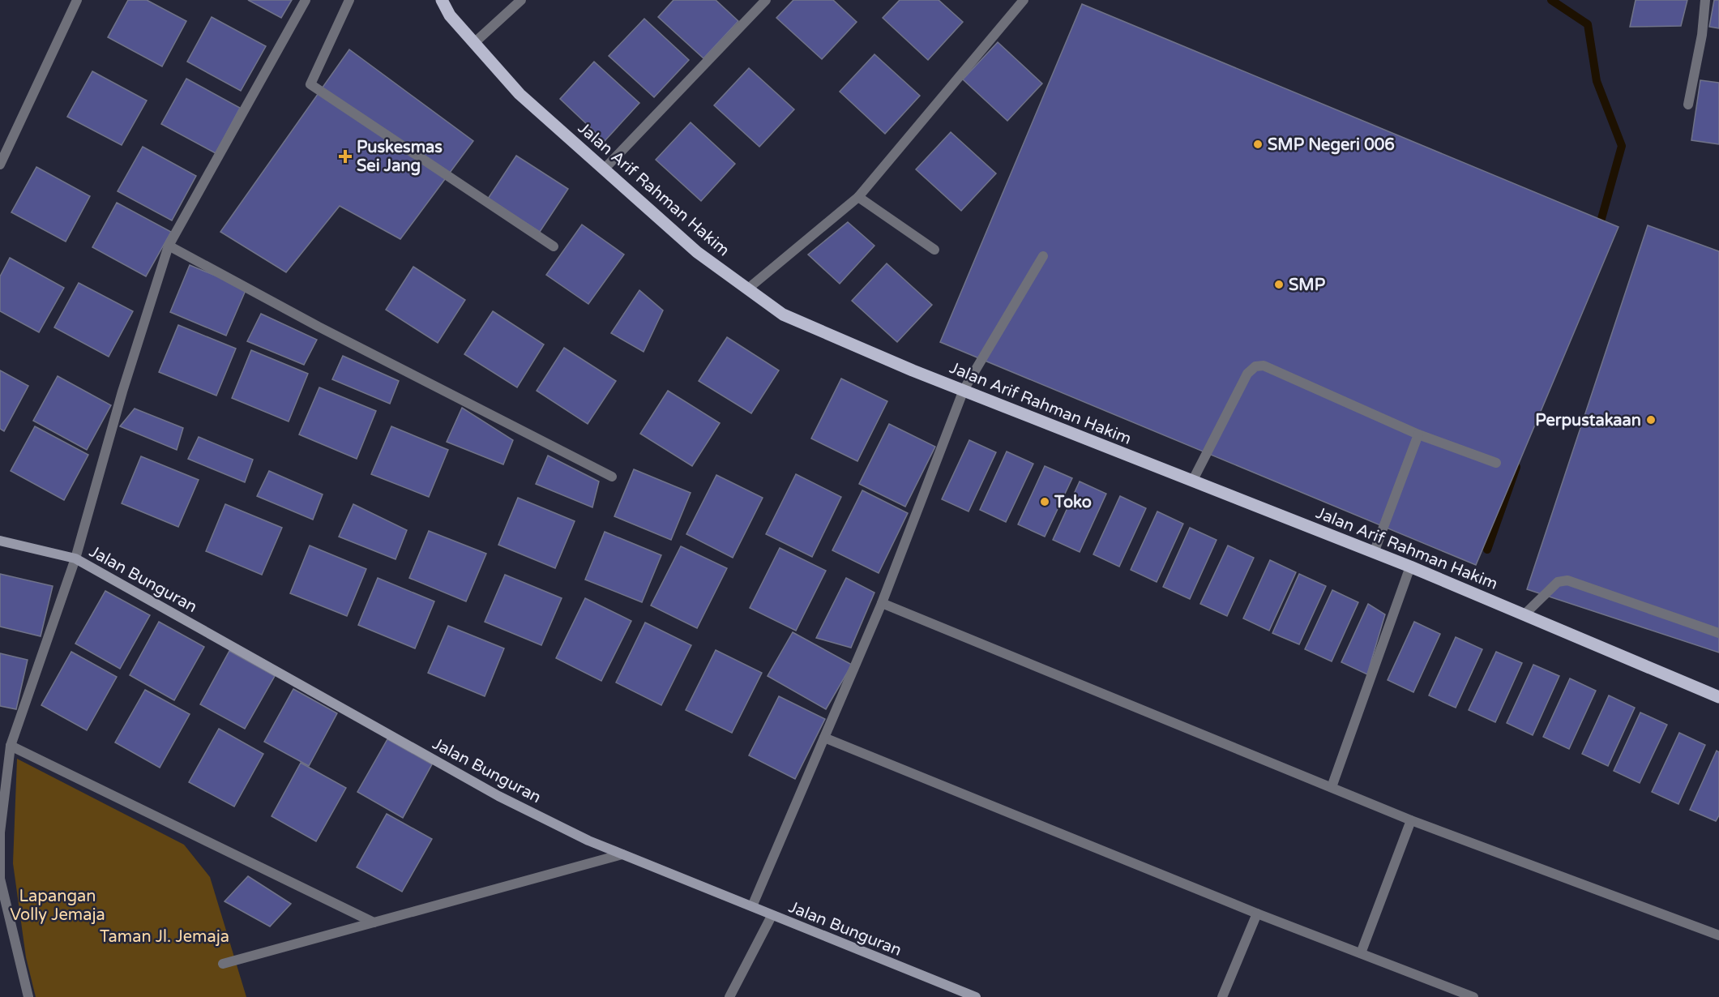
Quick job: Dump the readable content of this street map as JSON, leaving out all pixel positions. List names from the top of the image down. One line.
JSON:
{"streets":{"main road":["Jalan Arif Rahman Hakim"],"street":["Jalan Bunguran"]},"parks":["Lapangan Volly Jemaja","Taman Jl. Jemaja"],"places":{"other":["SMP Negeri 006","SMP","Perpustakaan","Toko"],"health":["Puskesmas Sei Jang"]}}
